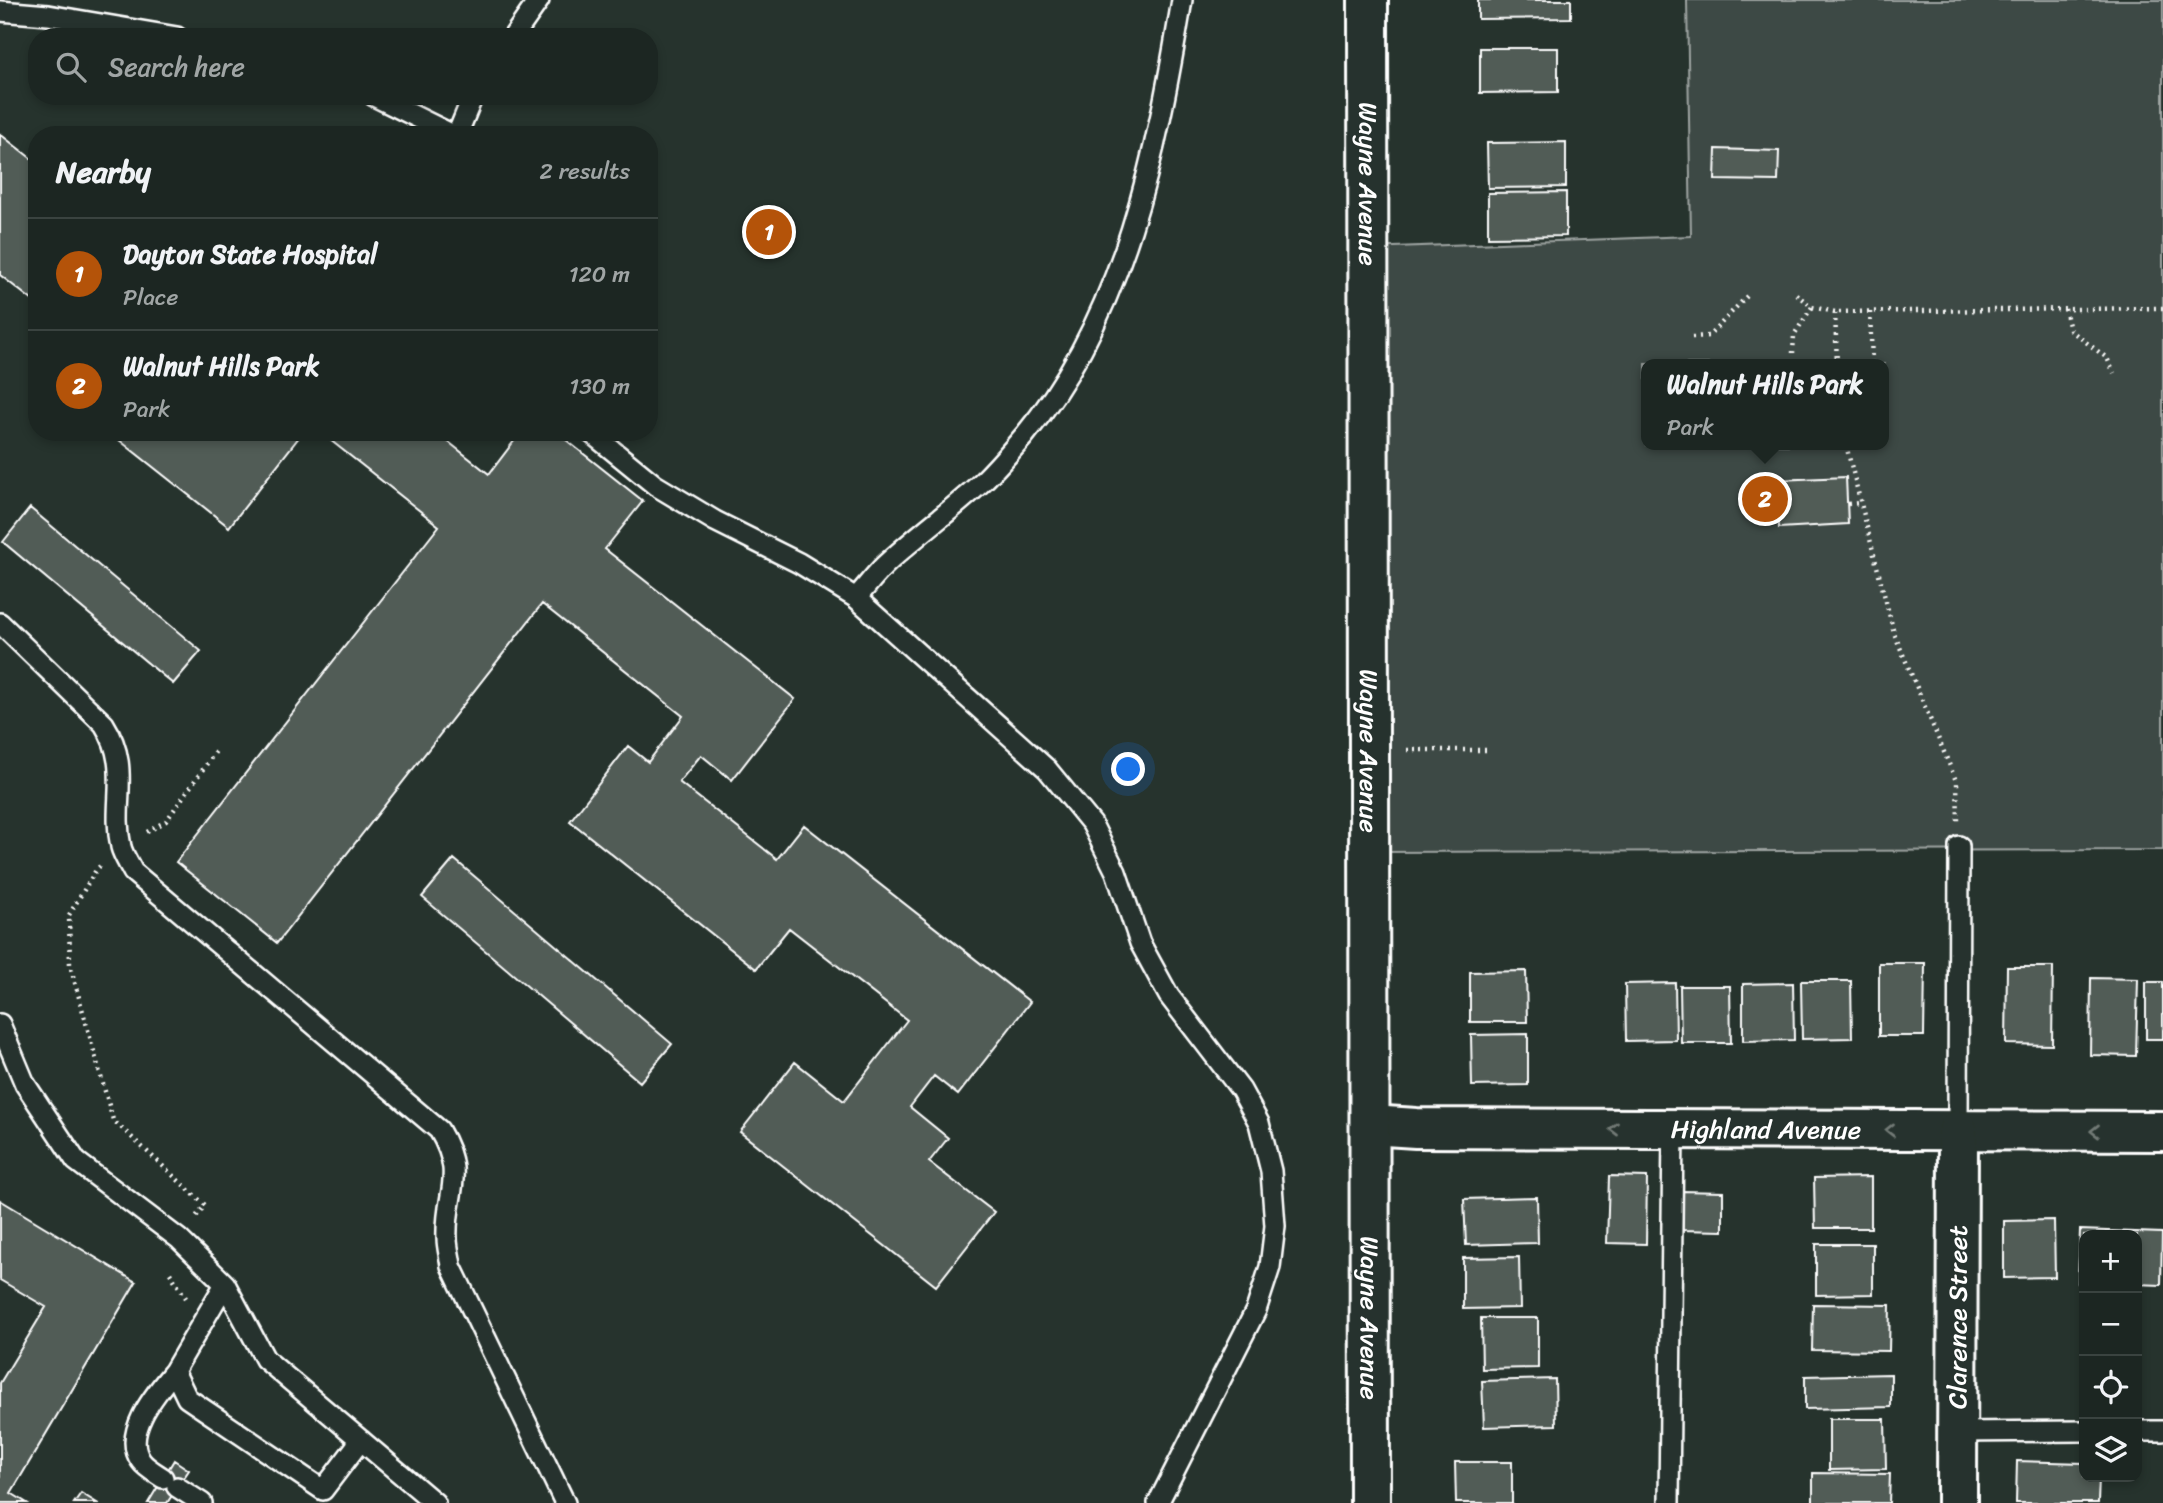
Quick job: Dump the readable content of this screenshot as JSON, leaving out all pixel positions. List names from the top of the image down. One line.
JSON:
{"streets":{"main road":["Wayne Avenue","Highland Avenue","Clarence Street"]},"crossings":[["Wayne Avenue","Highland Avenue"],["Highland Avenue","Clarence Street"]],"one_way":["Highland Avenue"],"page":{"search":"Search here","heading":["Nearby","2 results"],"pins":["1","2"],"list":[{"mark":"1","name":"Dayton State Hospital","note":"Place","value":"120 m"},{"mark":"2","name":"Walnut Hills Park","note":"Park","value":"130 m"}],"popup":["Walnut Hills Park","Park"],"map_buttons":["+","−"]}}
